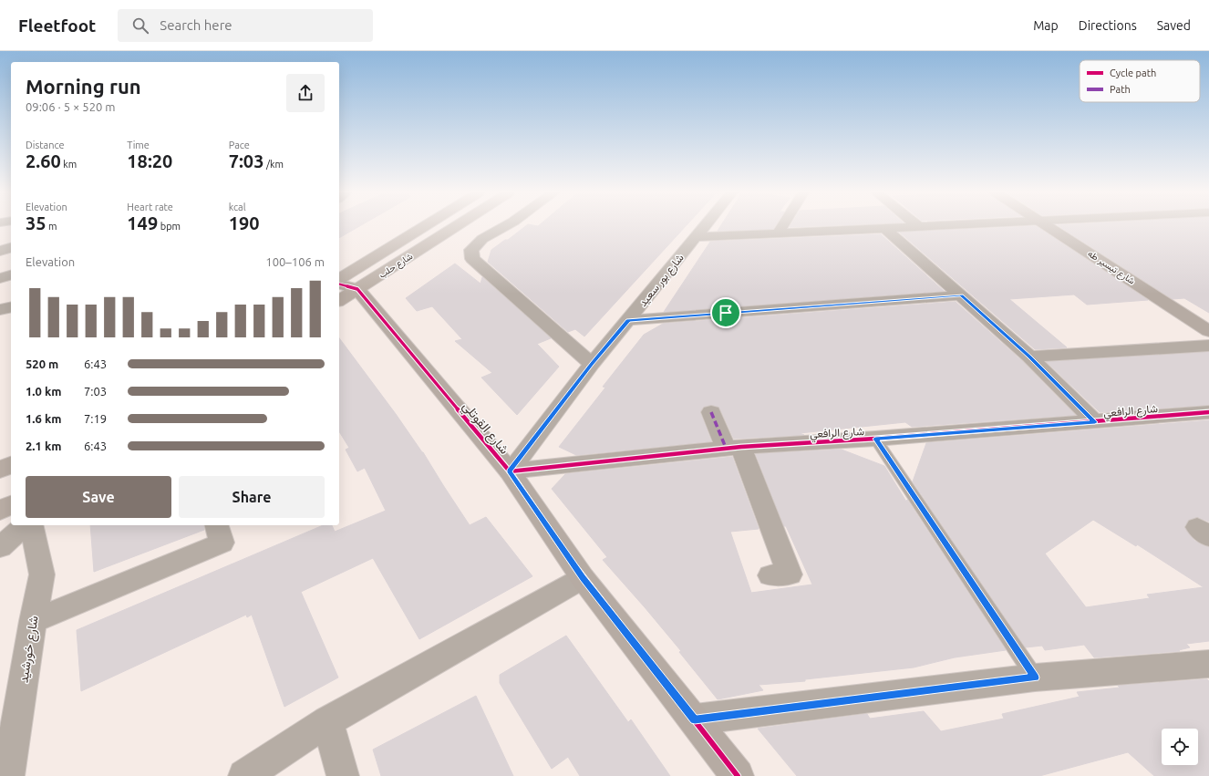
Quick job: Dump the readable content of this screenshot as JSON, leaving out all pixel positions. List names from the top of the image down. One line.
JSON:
{"streets":{"main road":["شارع حلب"],"street":["شارع تيسير طه","شارع بور سعيد","شارع الرافعي","شارع القوتلي","شارع خورشيد"]},"crossings":[["شارع حلب","شارع القوتلي"],["شارع بور سعيد","شارع الرافعي"],["شارع بور سعيد","شارع القوتلي"],["شارع الرافعي","شارع القوتلي"]],"legend":["Cycle path","Path"],"page":{"header":"Fleetfoot","search":"Search here","nav":["Map","Directions","Saved"],"heading":["Morning run","09:06 · 5 × 520 m"],"stats":[["Distance","2.60 km"],["Time","18:20"],["Pace","7:03 /km"],["Elevation","35 m"],["Heart rate","149 bpm"],["kcal","190"]],"chart":["Elevation","100–106 m"],"list":[{"name":"520 m","note":"6:43"},{"name":"1.0 km","note":"7:03"},{"name":"1.6 km","note":"7:19"},{"name":"2.1 km","note":"6:43"}],"buttons":["Save","Share"]}}
